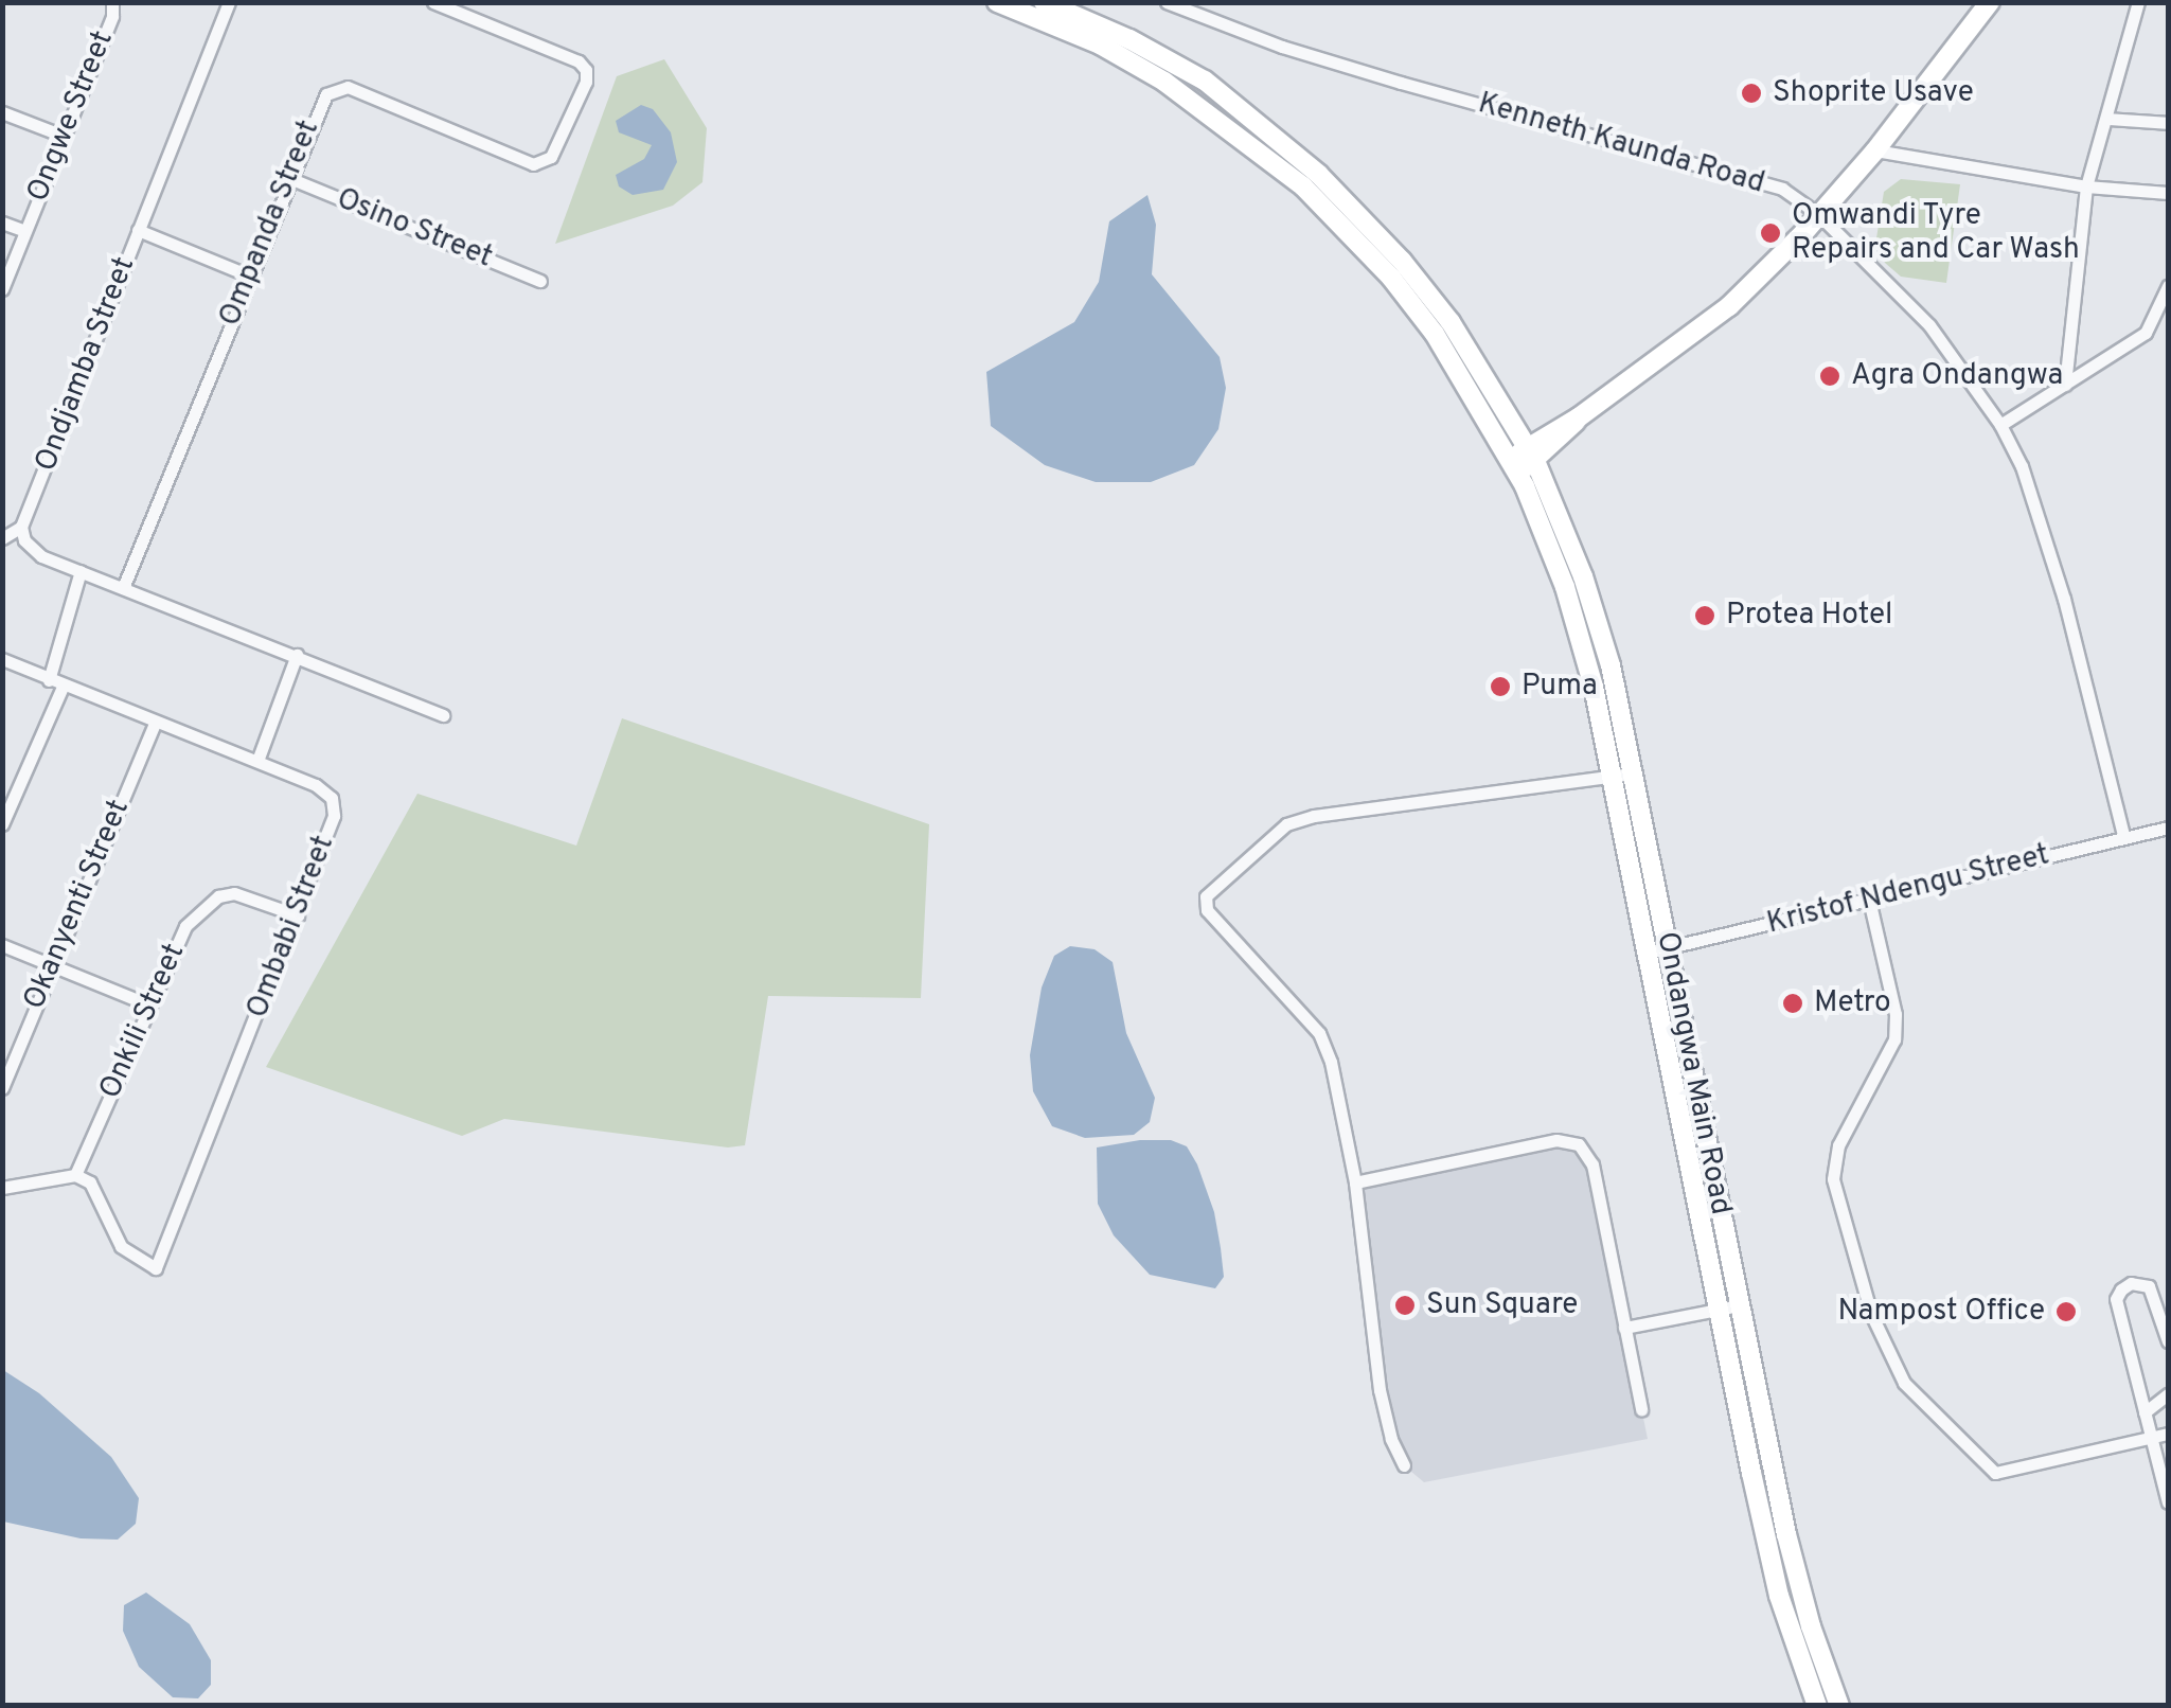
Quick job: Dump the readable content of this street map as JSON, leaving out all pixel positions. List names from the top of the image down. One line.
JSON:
{"streets":{"main road":["Ondangwa Main Road"],"street":["Ongwe Street","Kenneth Kaunda Road","Ompanda Street","Osino Street","Ondjamba Street","Kristof Ndengu Street","Okanyenti Street","Ombabi Street","Onkili Street"]},"crossings":[["Kenneth Kaunda Road","Kristof Ndengu Street"],["Ompanda Street","Osino Street"],["Kristof Ndengu Street","Ondangwa Main Road"],["Okanyenti Street","Ombabi Street"],["Ombabi Street","Onkili Street"]],"places":["Shoprite Usave","Omwandi Tyre Repairs and Car Wash","Agra Ondangwa","Protea Hotel","Puma","Metro","Sun Square","Nampost Office"]}
